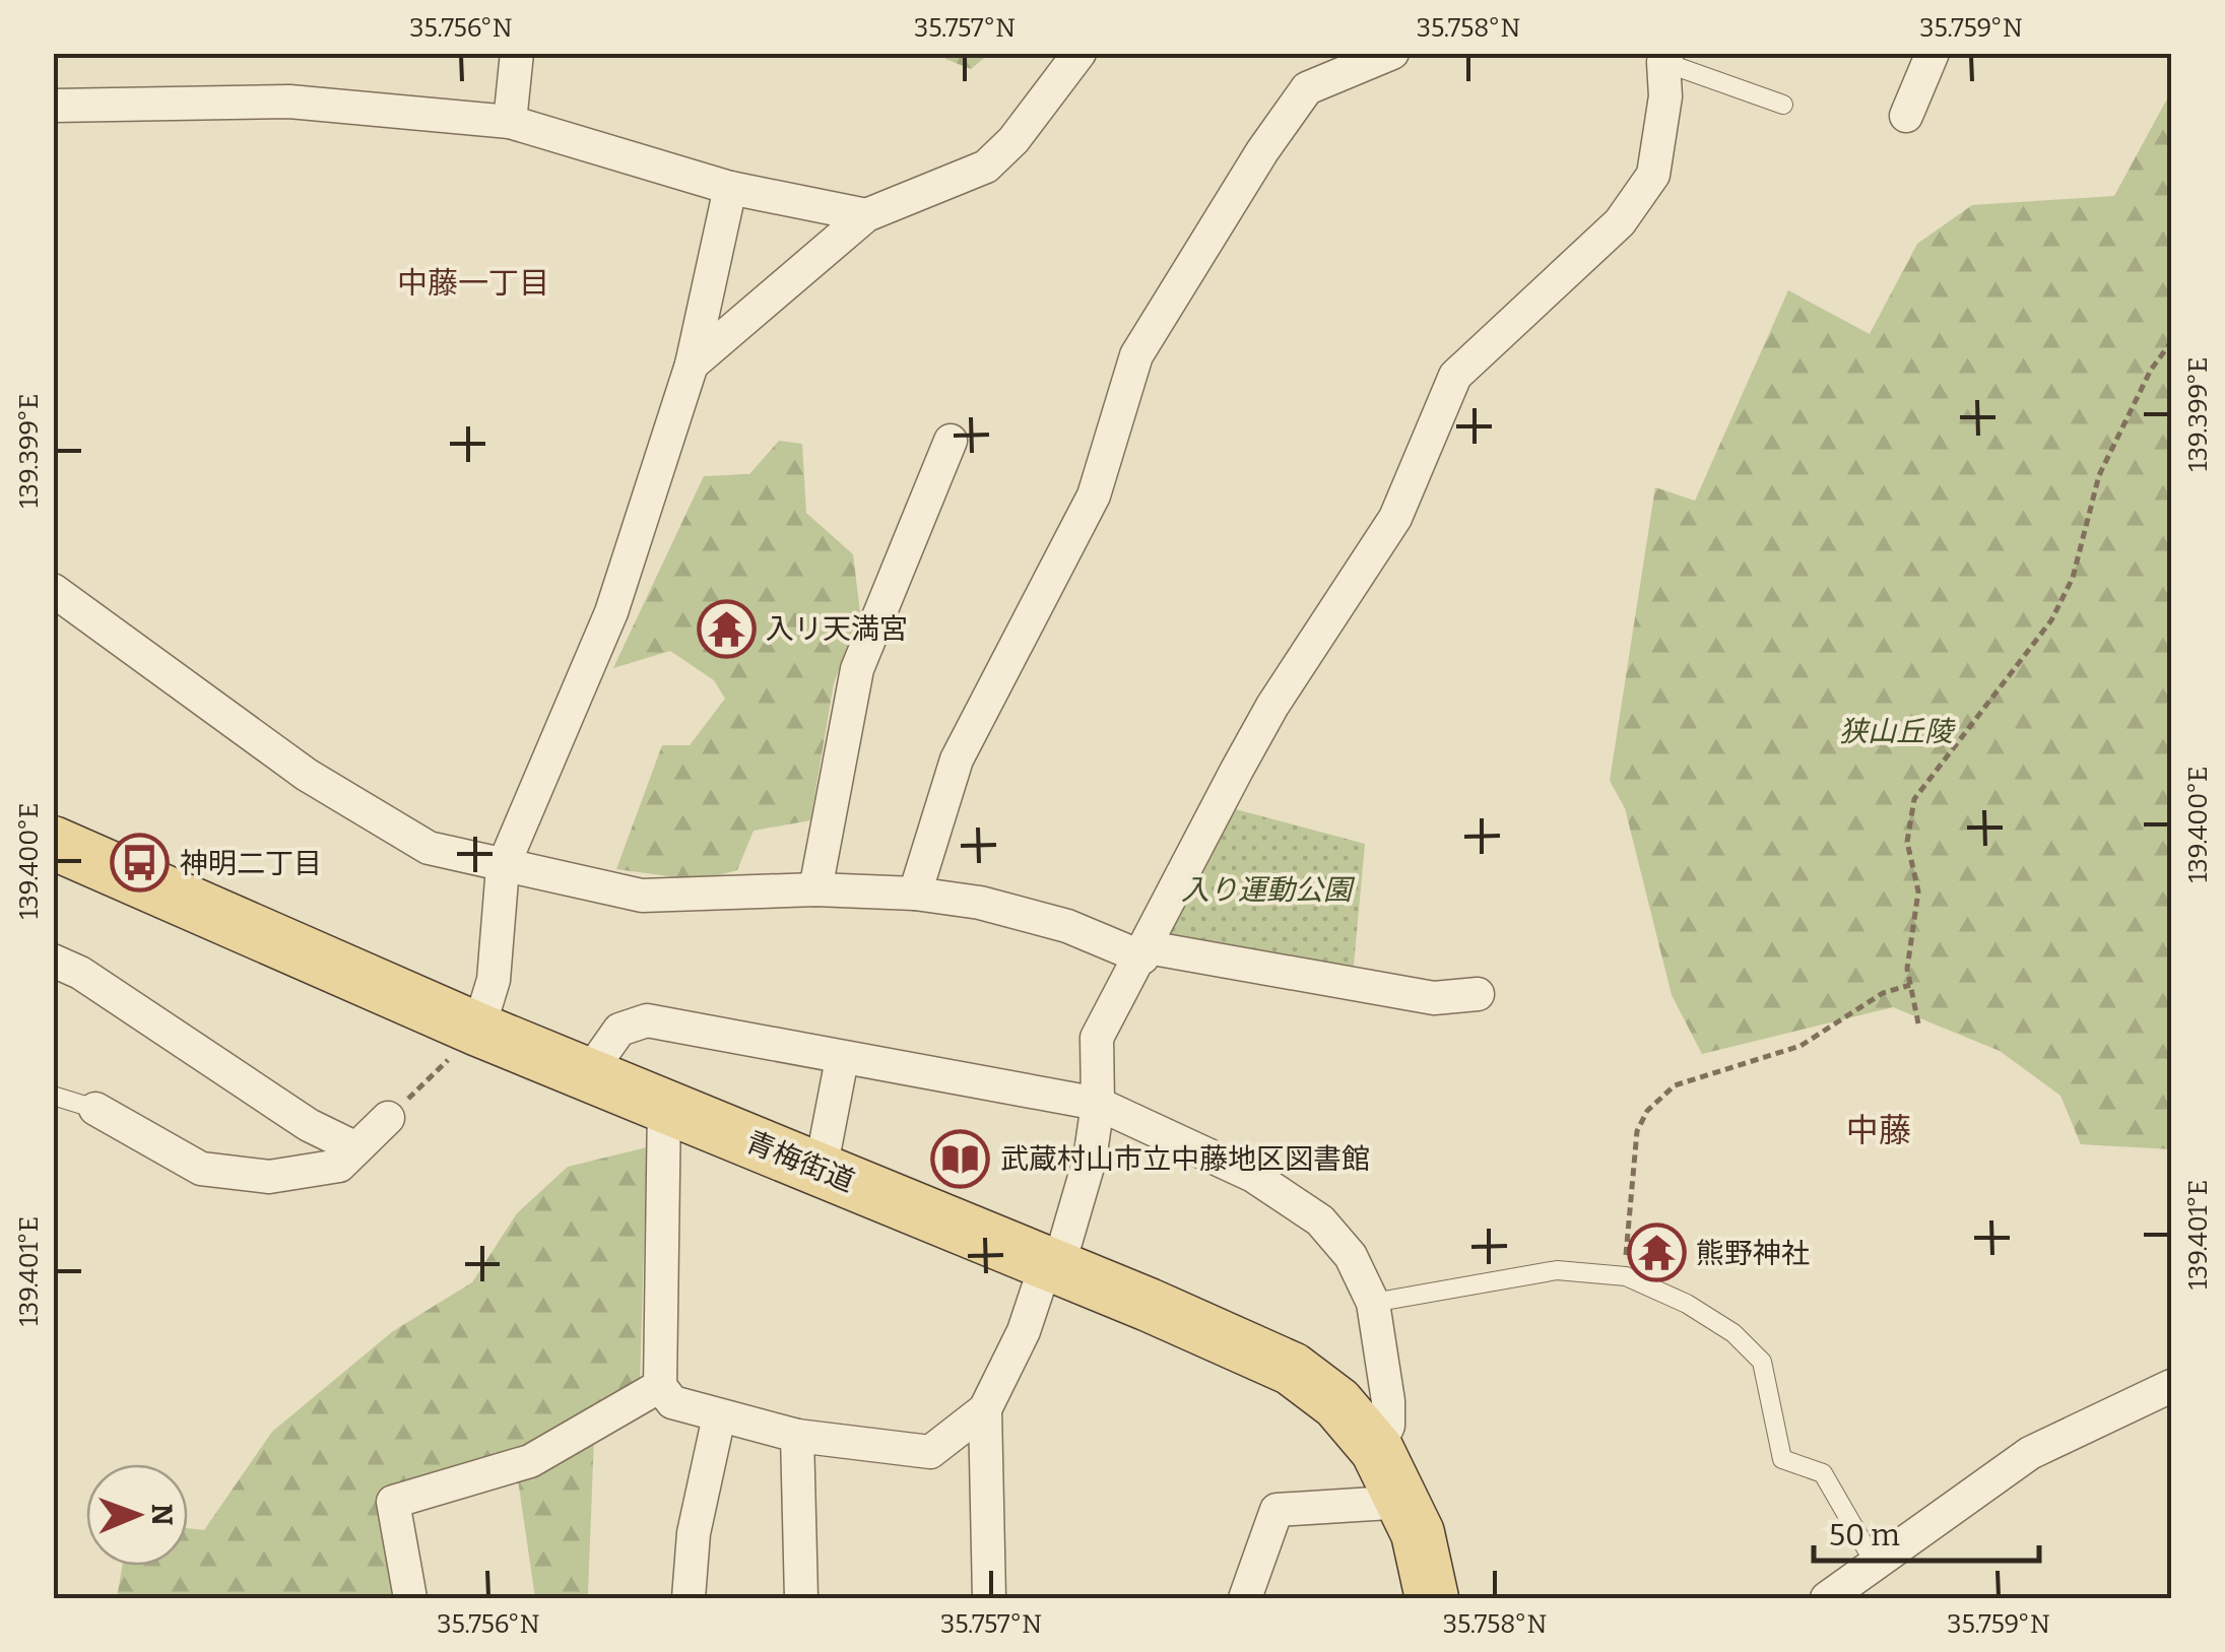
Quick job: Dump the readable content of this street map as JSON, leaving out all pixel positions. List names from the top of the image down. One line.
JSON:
{"streets":{"main road":["青梅街道"]},"districts":["中藤一丁目","中藤"],"parks":["狭山丘陵","入り運動公園"],"places":{"temple":["入リ天満宮","熊野神社"],"bus stop":["神明二丁目"],"library":["武蔵村山市立中藤地区図書館"]},"scale_bar":"50 m","north":"right","coordinates":["35.756°N","35.757°N","35.758°N","35.759°N","139.399°E","139.400°E","139.401°E"]}
